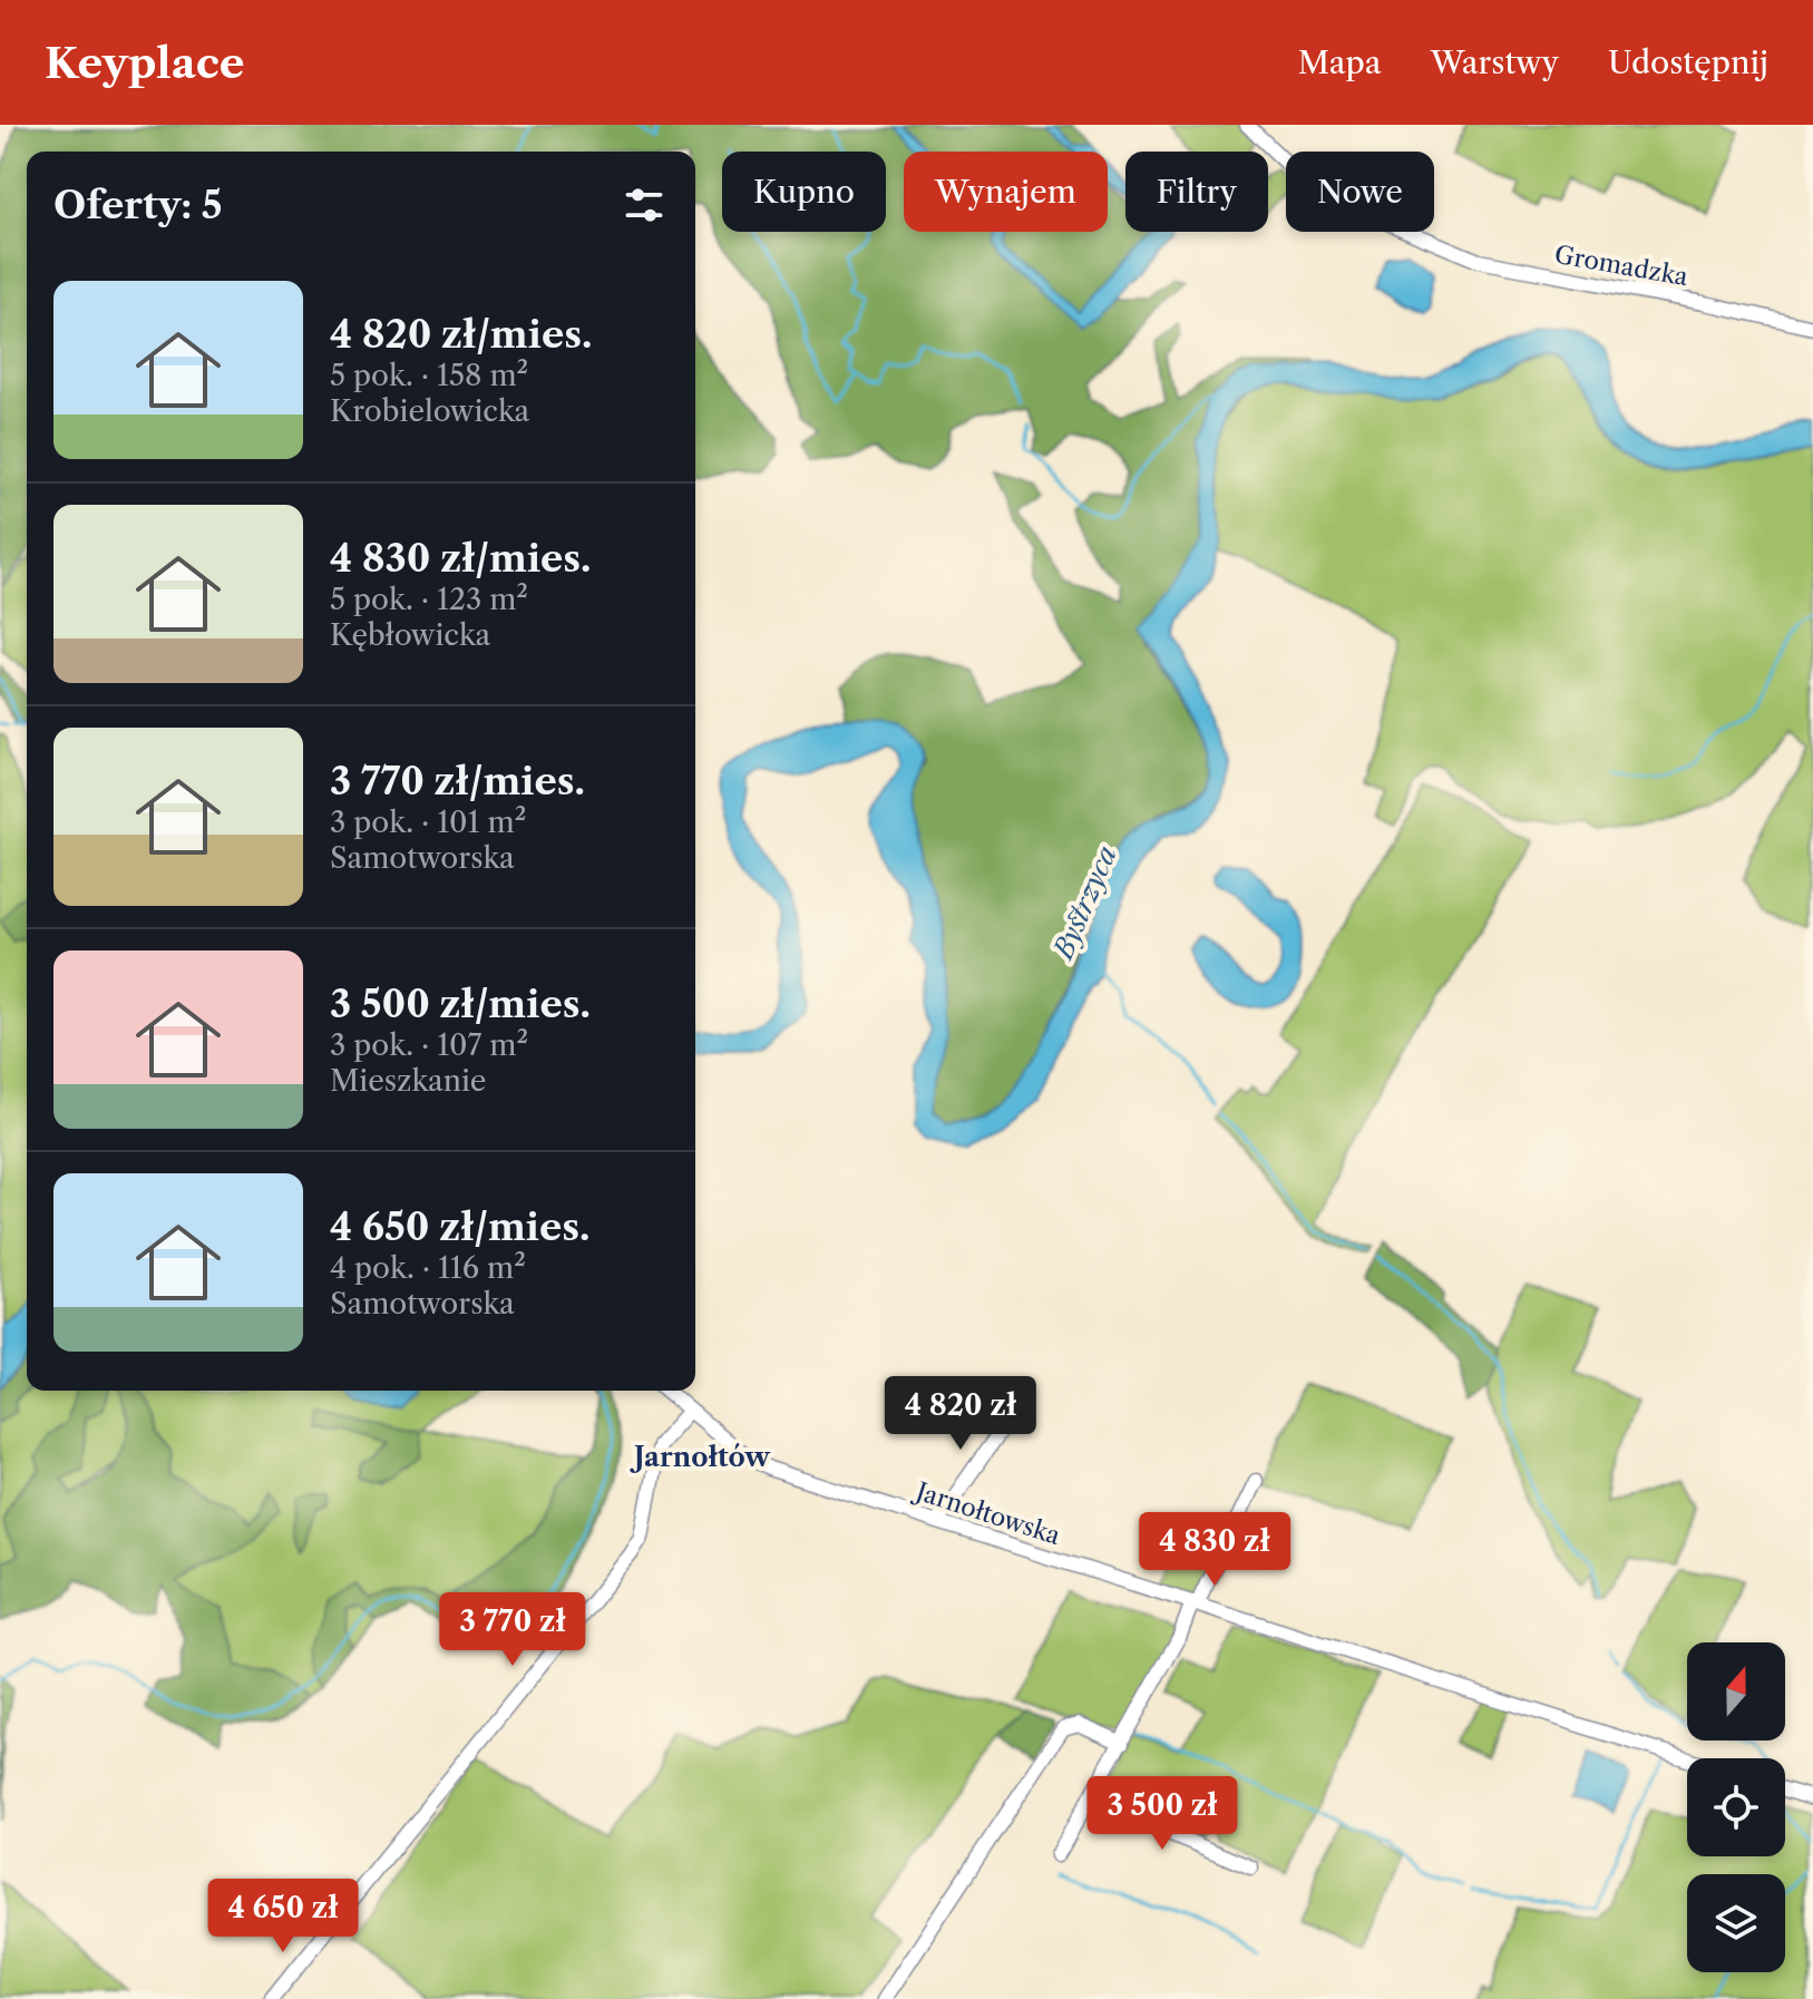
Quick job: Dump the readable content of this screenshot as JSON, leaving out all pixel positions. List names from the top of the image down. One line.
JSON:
{"streets":{"street":["Gromadzka","Jarnołtowska"]},"districts":["Jarnołtów"],"water":["Bystrzyca"],"north":"top","page":{"header":"Keyplace","nav":["Mapa","Warstwy","Udostępnij"],"chip":["Kupno","Wynajem","Filtry","Nowe"],"heading":"Oferty: 5","list":[{"name":"4 820 zł/mies.","note":"5 pok. · 158 m² · Krobielowicka"},{"name":"4 830 zł/mies.","note":"5 pok. · 123 m² · Kębłowicka"},{"name":"3 770 zł/mies.","note":"3 pok. · 101 m² · Samotworska"},{"name":"3 500 zł/mies.","note":"3 pok. · 107 m² · Mieszkanie"},{"name":"4 650 zł/mies.","note":"4 pok. · 116 m² · Samotworska"}],"price":["4 820 zł","4 830 zł","3 770 zł","3 500 zł","4 650 zł"]}}
